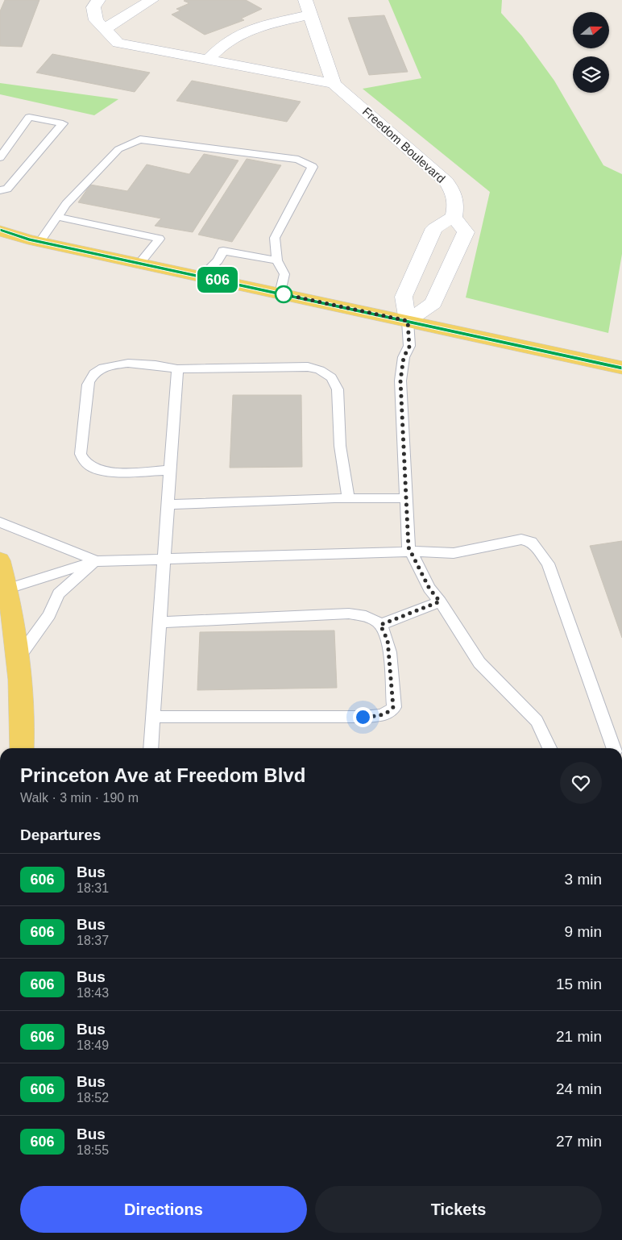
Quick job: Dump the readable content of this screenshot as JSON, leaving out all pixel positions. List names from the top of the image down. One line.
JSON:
{"streets":{"street":["Freedom Boulevard"]},"lines":["bus line 606"],"north":"right","page":{"on_map":"606","heading":[["Princeton Ave at Freedom Blvd","Walk · 3 min · 190 m"],"Departures"],"list":[{"mark":"606","name":"Bus","note":"18:31","value":"3 min"},{"mark":"606","name":"Bus","note":"18:37","value":"9 min"},{"mark":"606","name":"Bus","note":"18:43","value":"15 min"},{"mark":"606","name":"Bus","note":"18:49","value":"21 min"},{"mark":"606","name":"Bus","note":"18:52","value":"24 min"},{"mark":"606","name":"Bus","note":"18:55","value":"27 min"}],"buttons":["Directions","Tickets"]}}
